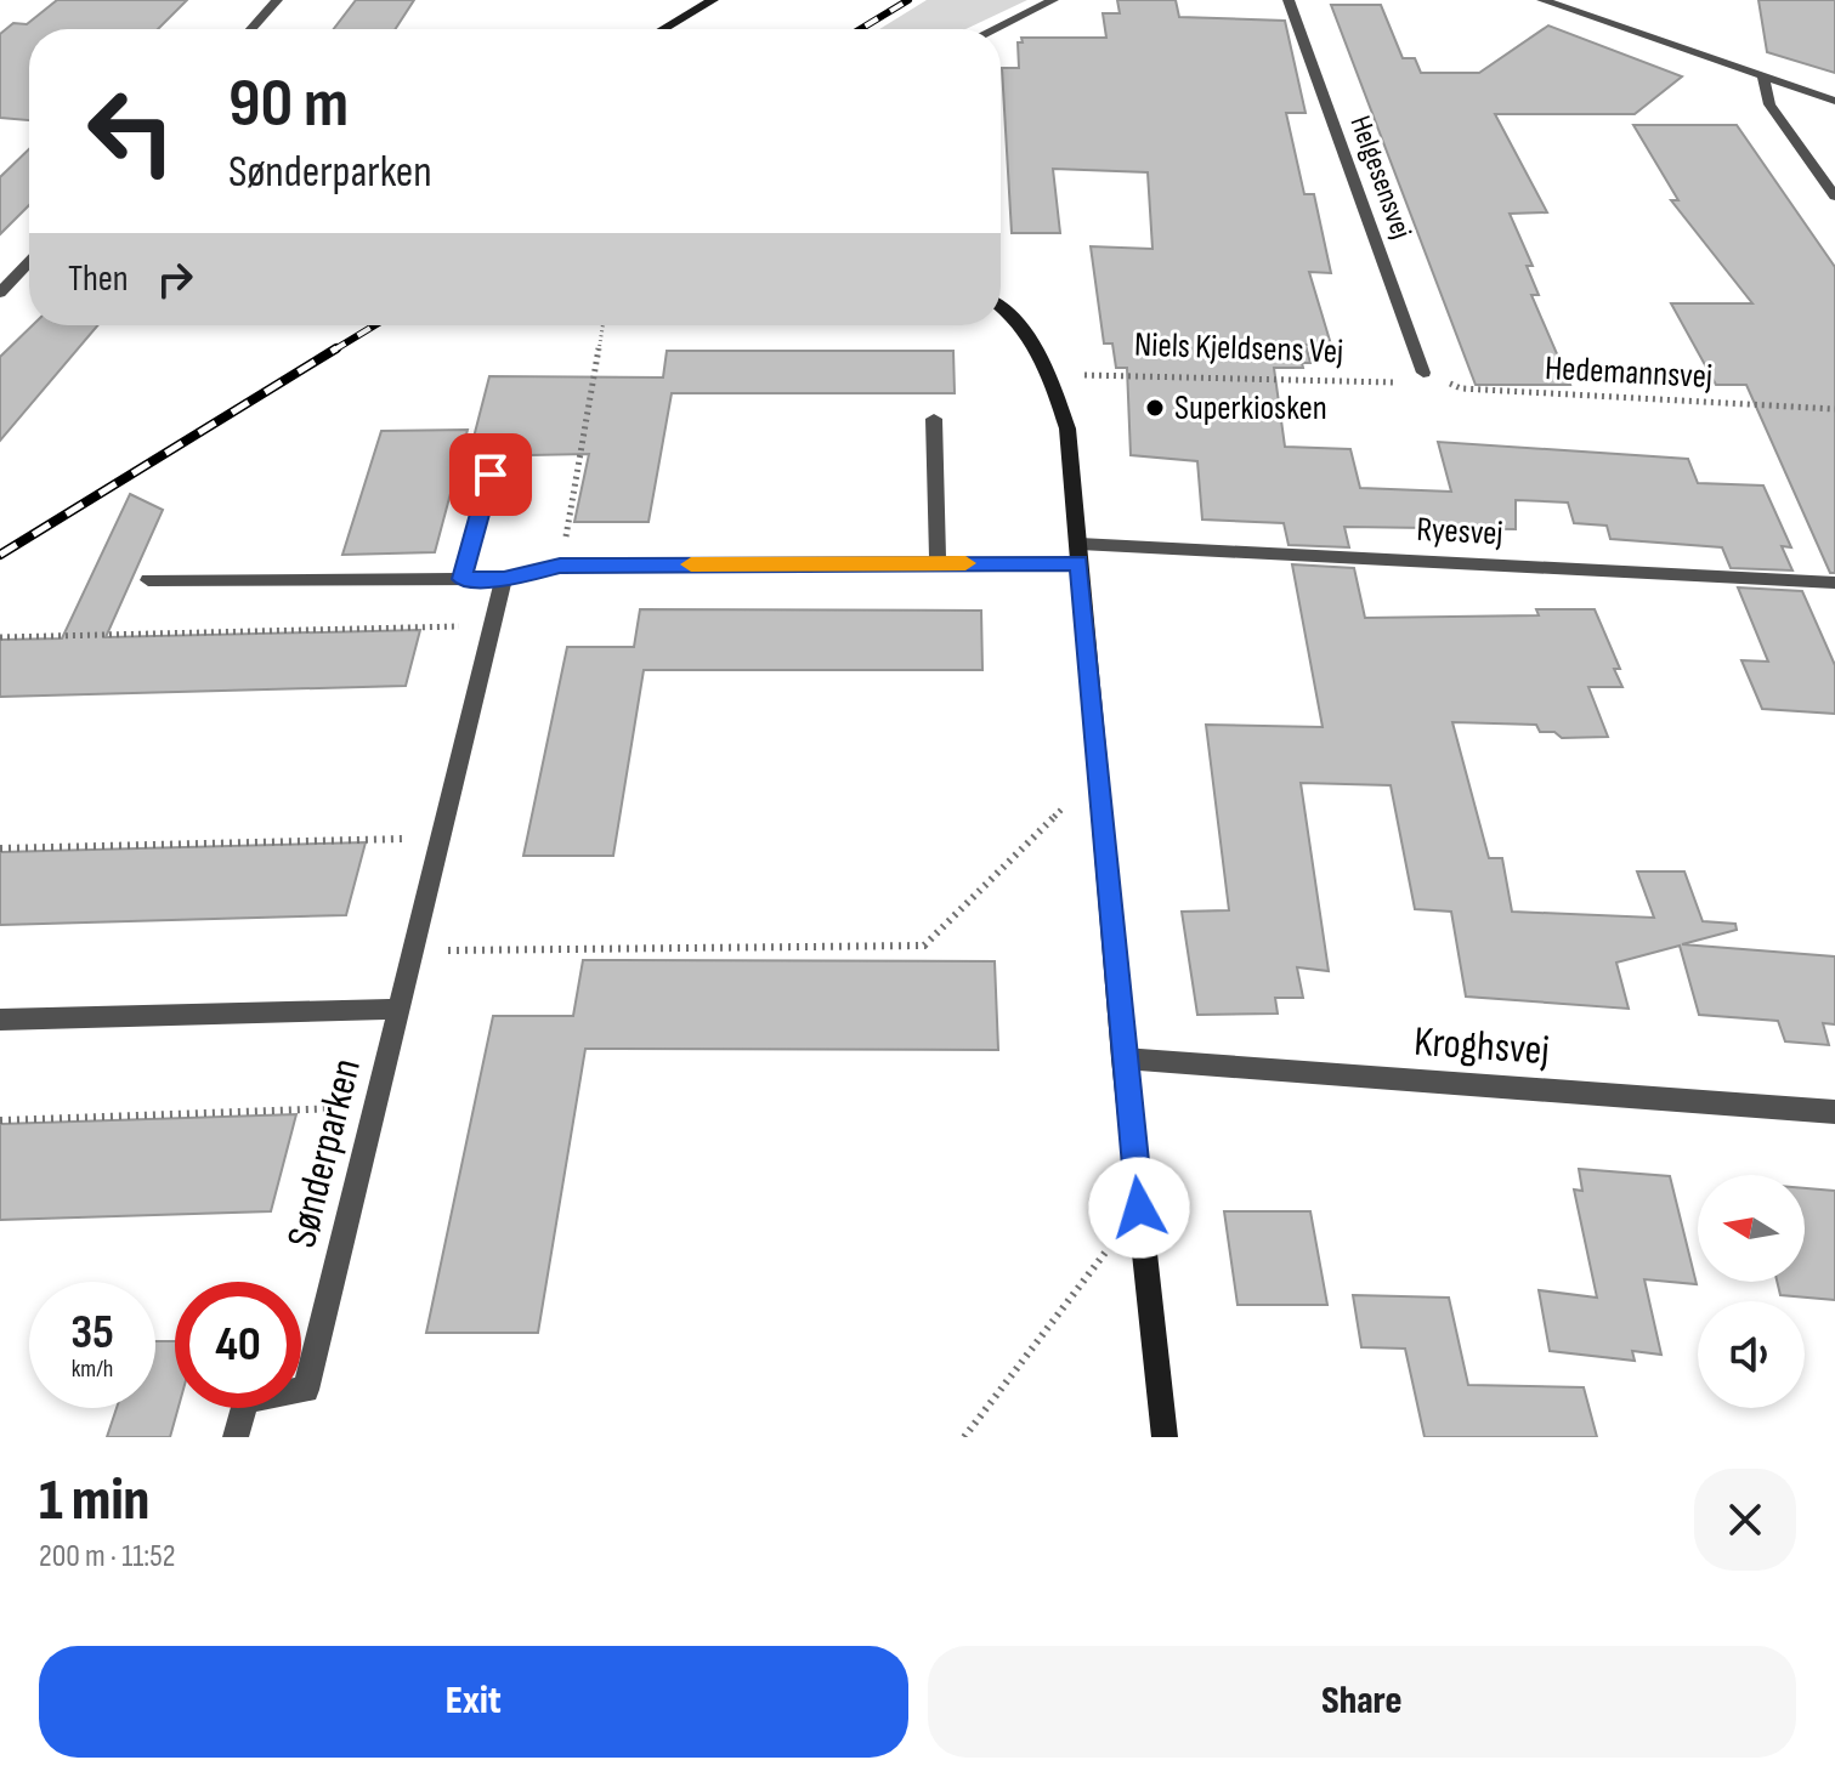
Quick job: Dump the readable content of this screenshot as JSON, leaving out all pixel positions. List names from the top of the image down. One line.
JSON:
{"streets":{"street":["Helgesensvej","Ryesvej","Kroghsvej","Sønderparken"],"path":["Niels Kjeldsens Vej","Hedemannsvej"]},"crossings":[["Helgesensvej","Niels Kjeldsens Vej"],["Helgesensvej","Hedemannsvej"],["Niels Kjeldsens Vej","Hedemannsvej"]],"places":["Superkiosken"],"north":"left","page":{"turn":["90 m","Sønderparken"],"then":"Then","speed":"35 km/h","limit":"40","heading":["1 min","200 m · 11:52"],"buttons":["Exit","Share"]}}
